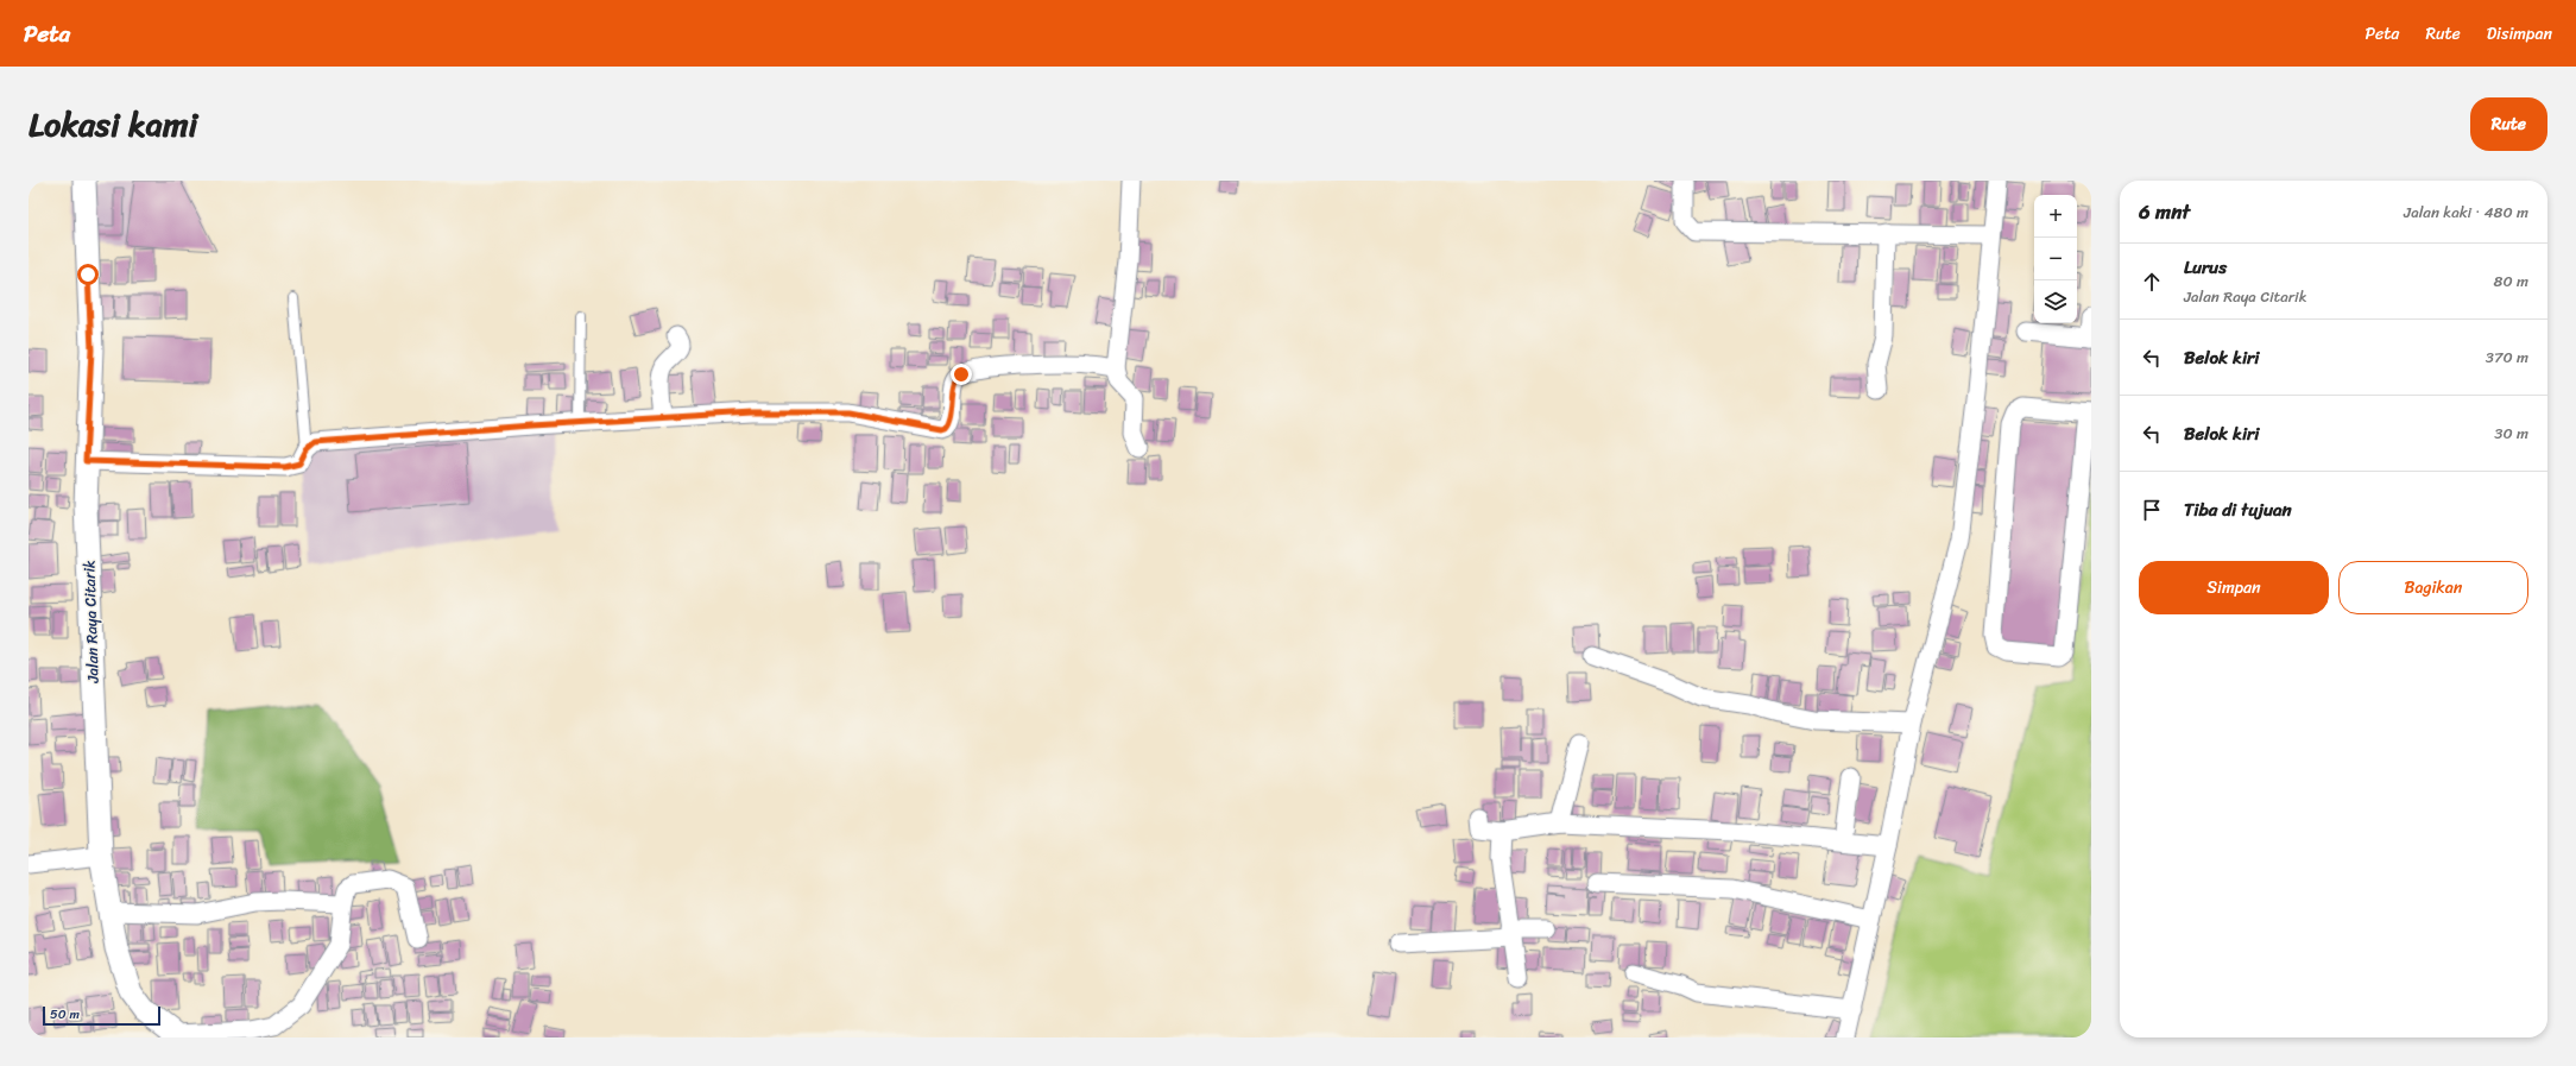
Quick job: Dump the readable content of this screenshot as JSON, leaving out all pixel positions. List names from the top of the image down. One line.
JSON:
{"streets":{"street":["Jalan Raya Citarik"]},"scale_bar":"50 m","page":{"header":"Peta","nav":["Peta","Rute","Disimpan"],"title":"Lokasi kami","buttons":["Rute",["Simpan","Bagikan"]],"heading":["6 mnt","Jalan kaki · 480 m"],"map_buttons":["+","−"],"list":[["Lurus","Jalan Raya Citarik","80 m"],["Belok kiri","370 m"],["Belok kiri","30 m"],"Tiba di tujuan"],"scale":"50 m"}}
